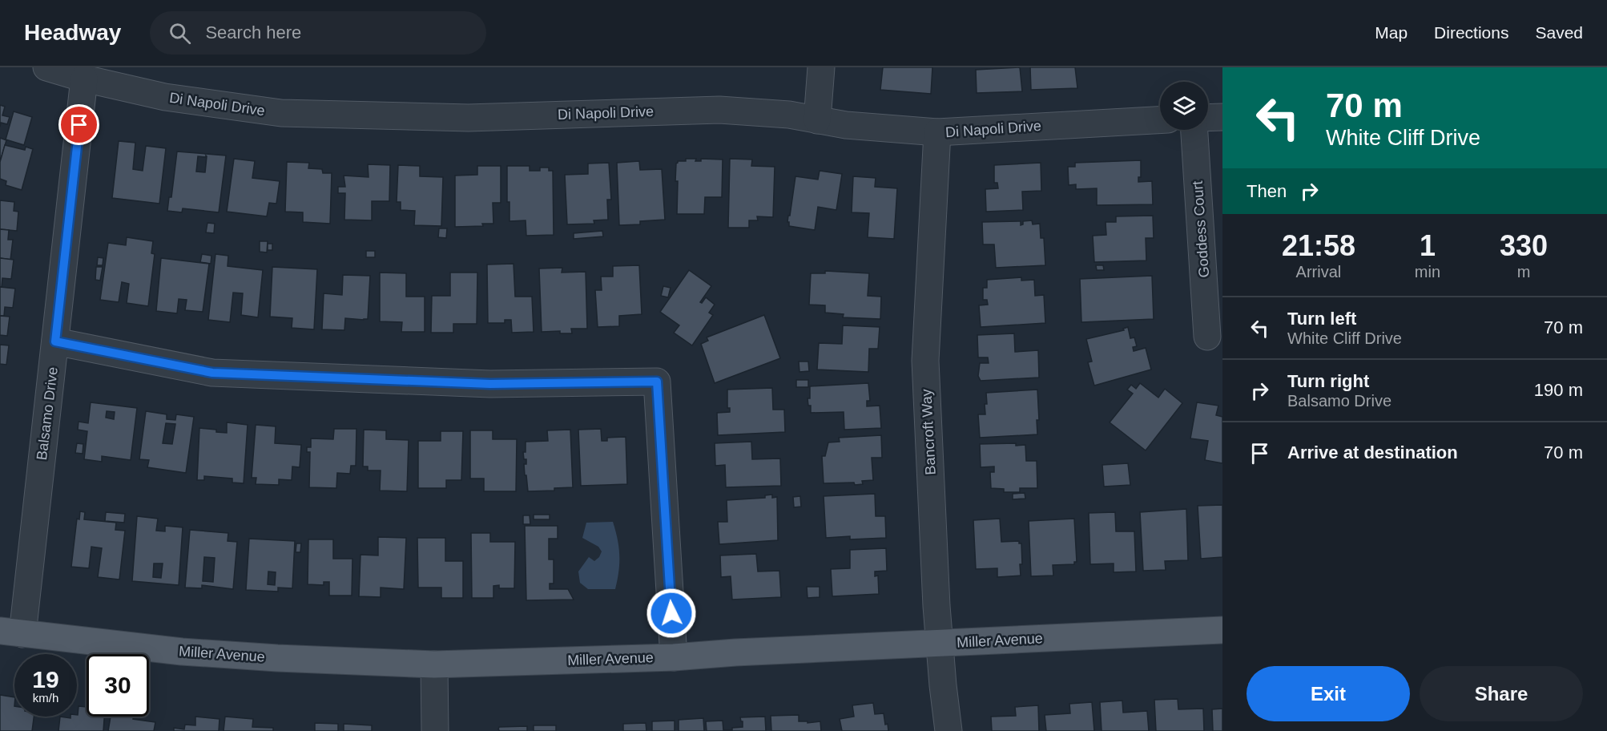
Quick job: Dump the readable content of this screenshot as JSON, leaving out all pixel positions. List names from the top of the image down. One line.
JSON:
{"streets":{"main road":["Miller Avenue"],"street":["Di Napoli Drive","Goddess Court","Balsamo Drive","Bancroft Way"]},"crossings":[["Di Napoli Drive","Balsamo Drive"],["Di Napoli Drive","Bancroft Way"],["Balsamo Drive","Miller Avenue"],["Bancroft Way","Miller Avenue"]],"page":{"header":"Headway","search":"Search here","nav":["Map","Directions","Saved"],"turn":["70 m","White Cliff Drive"],"then":"Then","eta":["21:58","Arrival","1","min","330","m"],"list":[{"name":"Turn left","note":"White Cliff Drive","value":"70 m"},{"name":"Turn right","note":"Balsamo Drive","value":"190 m"},{"name":"Arrive at destination","value":"70 m"}],"speed":"19 km/h","limit":"30","buttons":["Exit","Share"]}}
